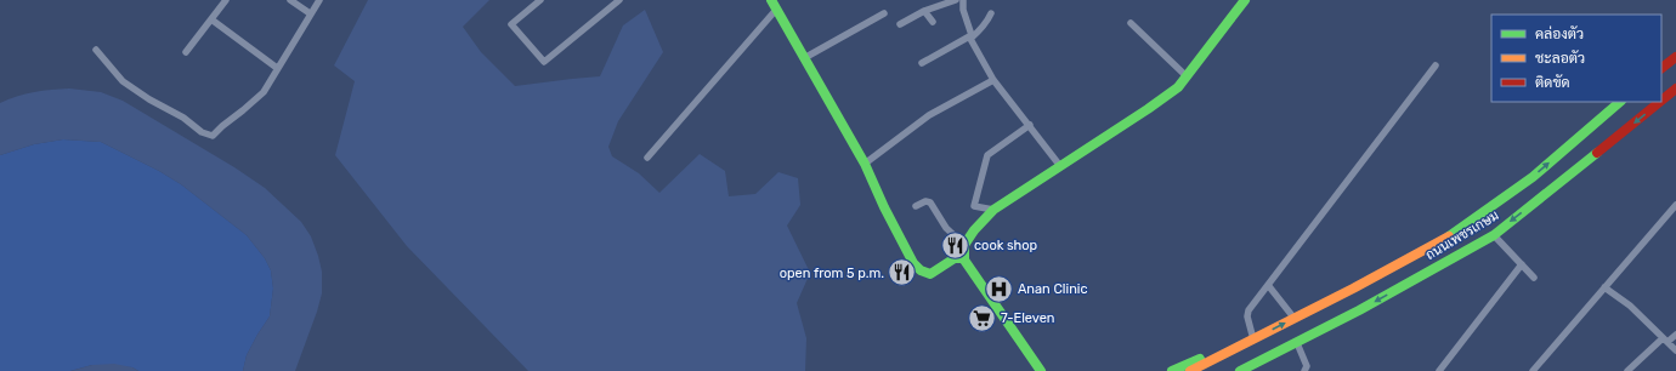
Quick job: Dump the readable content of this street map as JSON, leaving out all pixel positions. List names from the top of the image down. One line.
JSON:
{"streets":{"main road":["ถนนเพชรเกษม"]},"places":{"restaurant":["cook shop","open from 5 p.m."],"hospital":["Anan Clinic"],"supermarket":["7-Eleven"]},"legend":["คล่องตัว","ชะลอตัว","ติดขัด"]}
